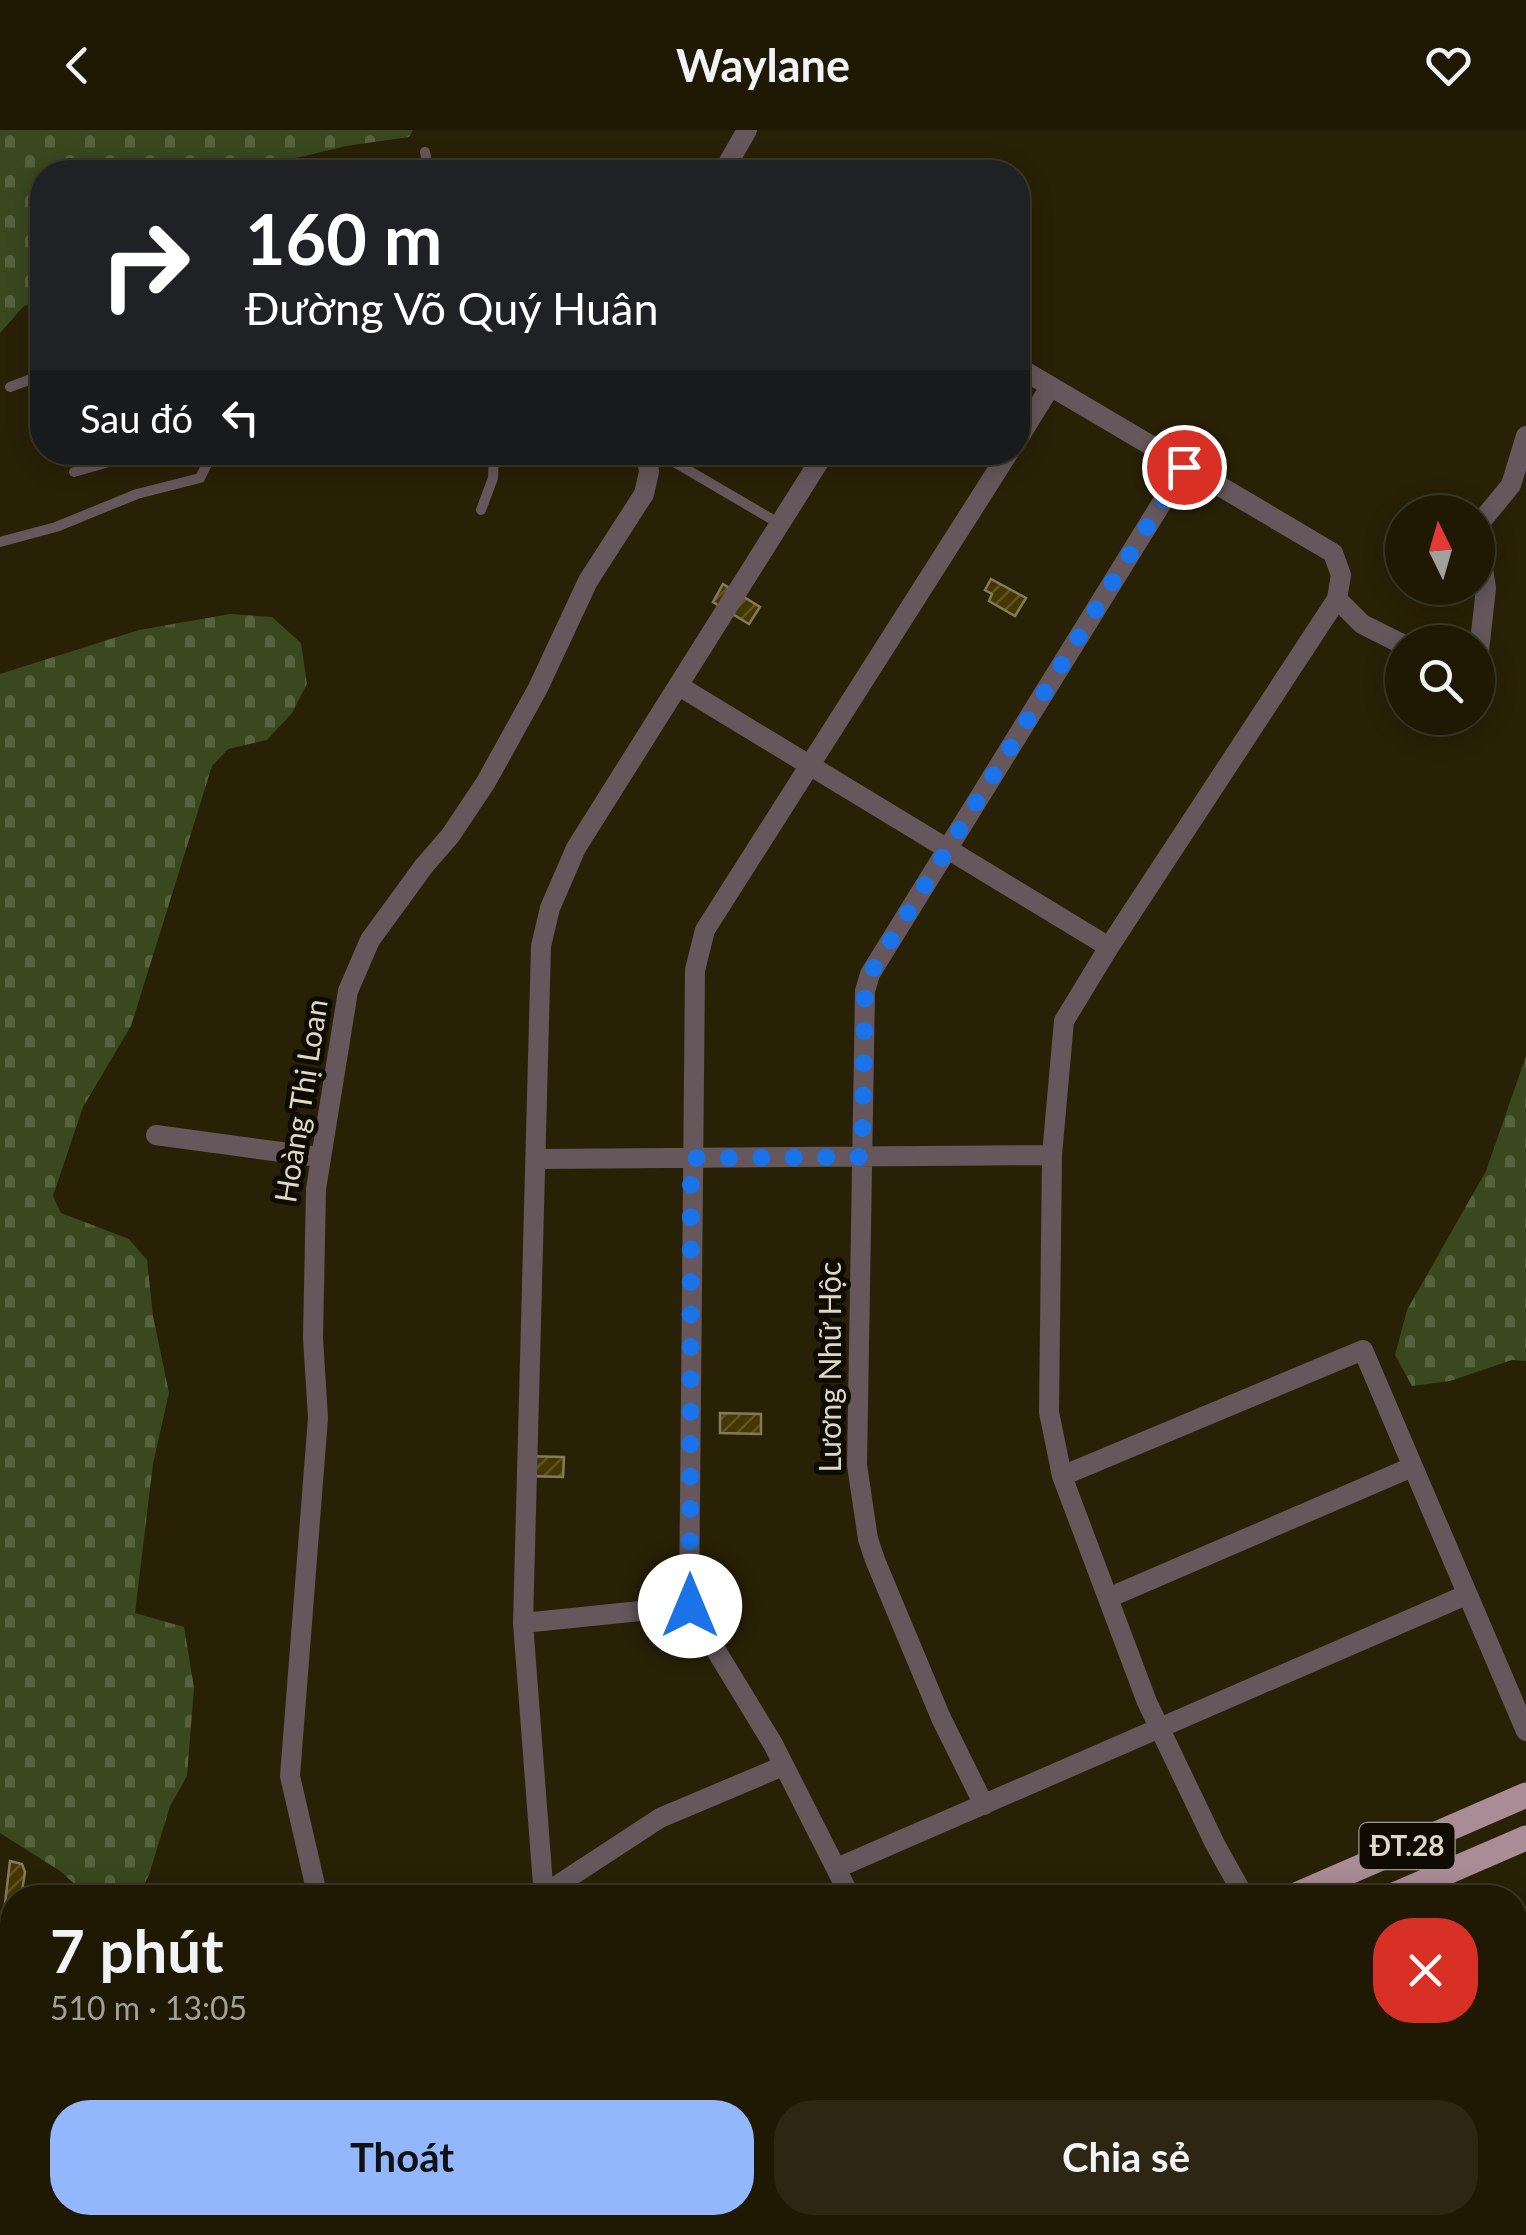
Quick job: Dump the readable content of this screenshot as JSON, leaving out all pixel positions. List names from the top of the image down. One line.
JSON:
{"streets":{"main road":["ĐT.28"],"street":["Hoàng Thị Loan","Lương Nhữ Hộc"]},"north":"top","page":{"header":"Waylane","turn":["160 m","Đường Võ Quý Huân"],"then":"Sau đó","heading":["7 phút","510 m · 13:05"],"buttons":["Thoát","Chia sẻ"]}}
